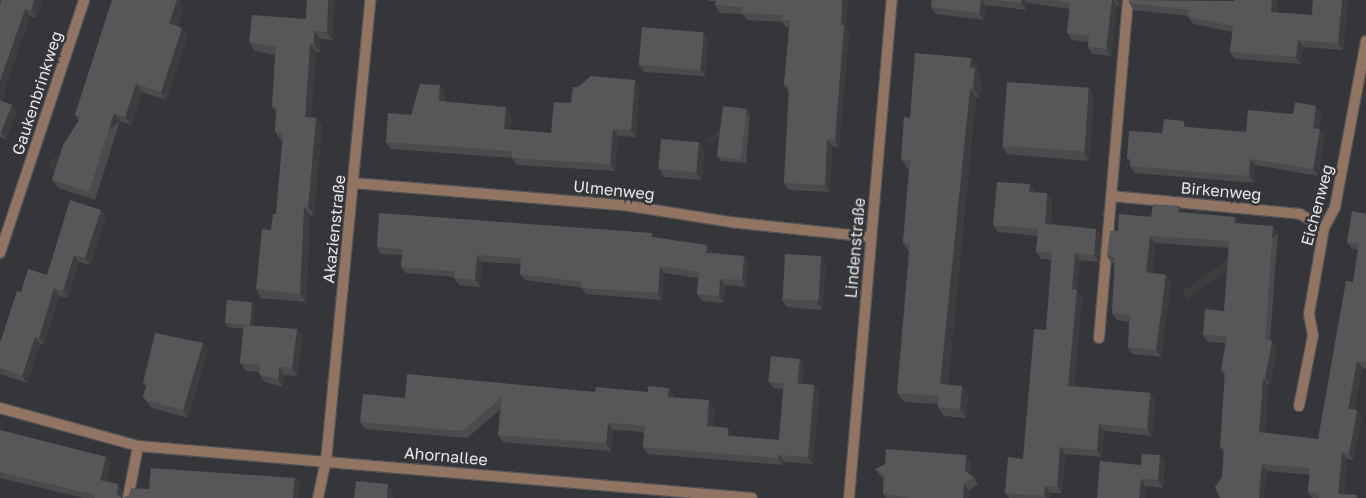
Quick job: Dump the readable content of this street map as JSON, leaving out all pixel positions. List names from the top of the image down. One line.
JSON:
{"streets":{"street":["Gaukenbrinkweg","Ulmenweg","Birkenweg","Eichenweg","Akazienstraße","Lindenstraße","Ahornallee"]},"crossings":[["Ulmenweg","Akazienstraße"],["Ulmenweg","Lindenstraße"],["Birkenweg","Eichenweg"],["Akazienstraße","Ahornallee"]]}
